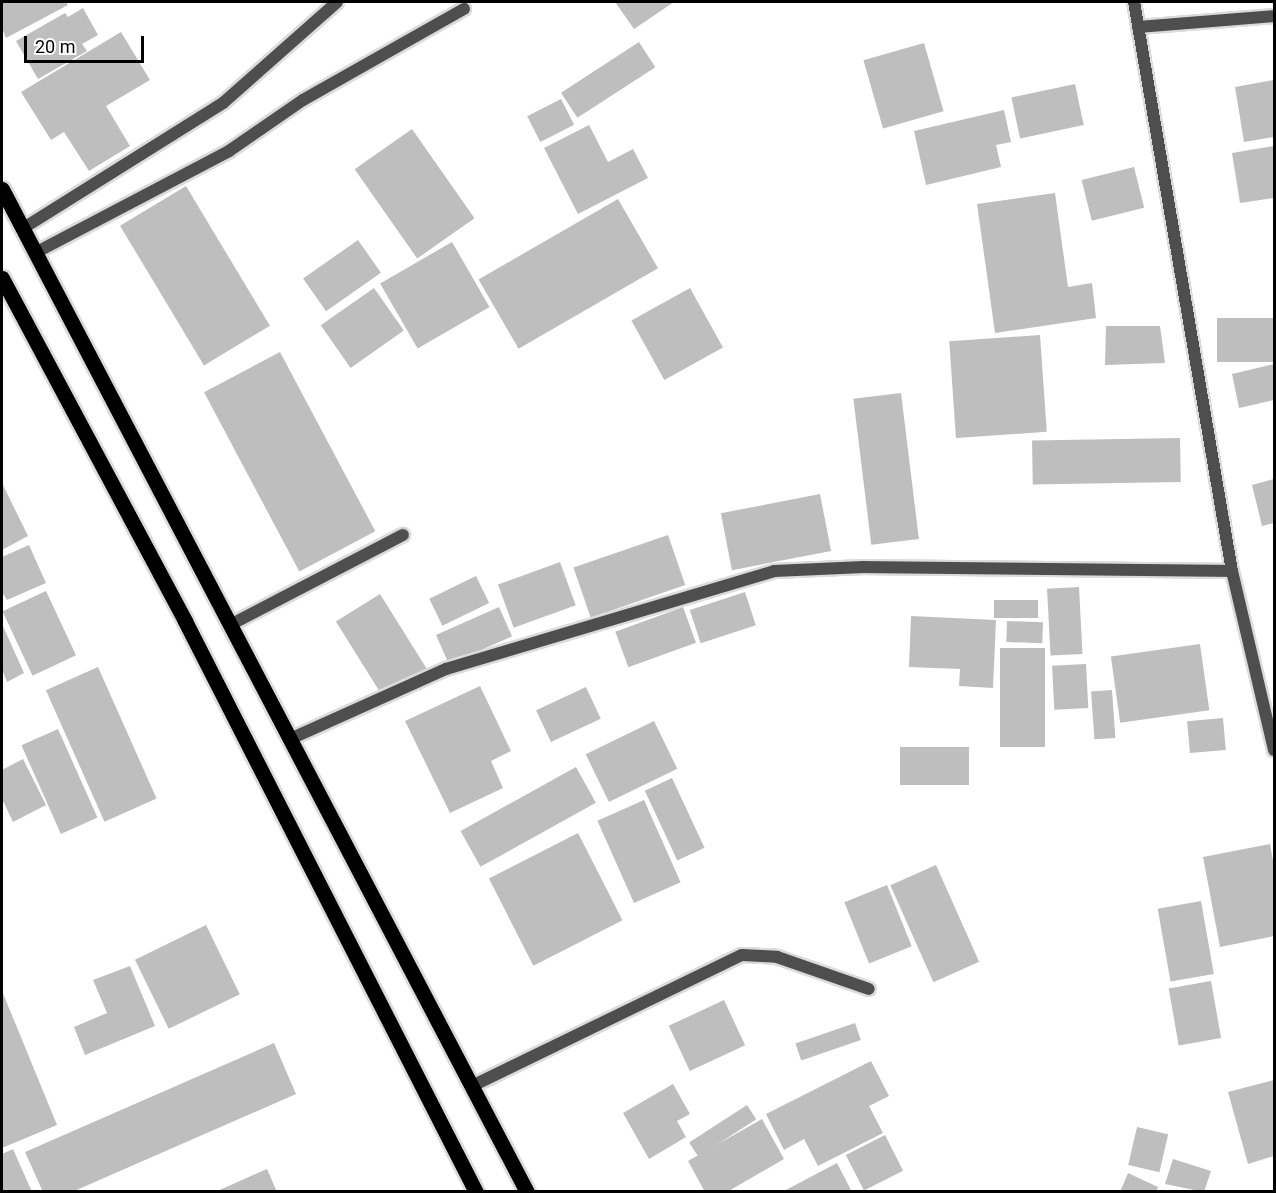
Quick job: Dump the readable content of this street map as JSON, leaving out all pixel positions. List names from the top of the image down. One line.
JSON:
{"scale_bar":"20 m"}
